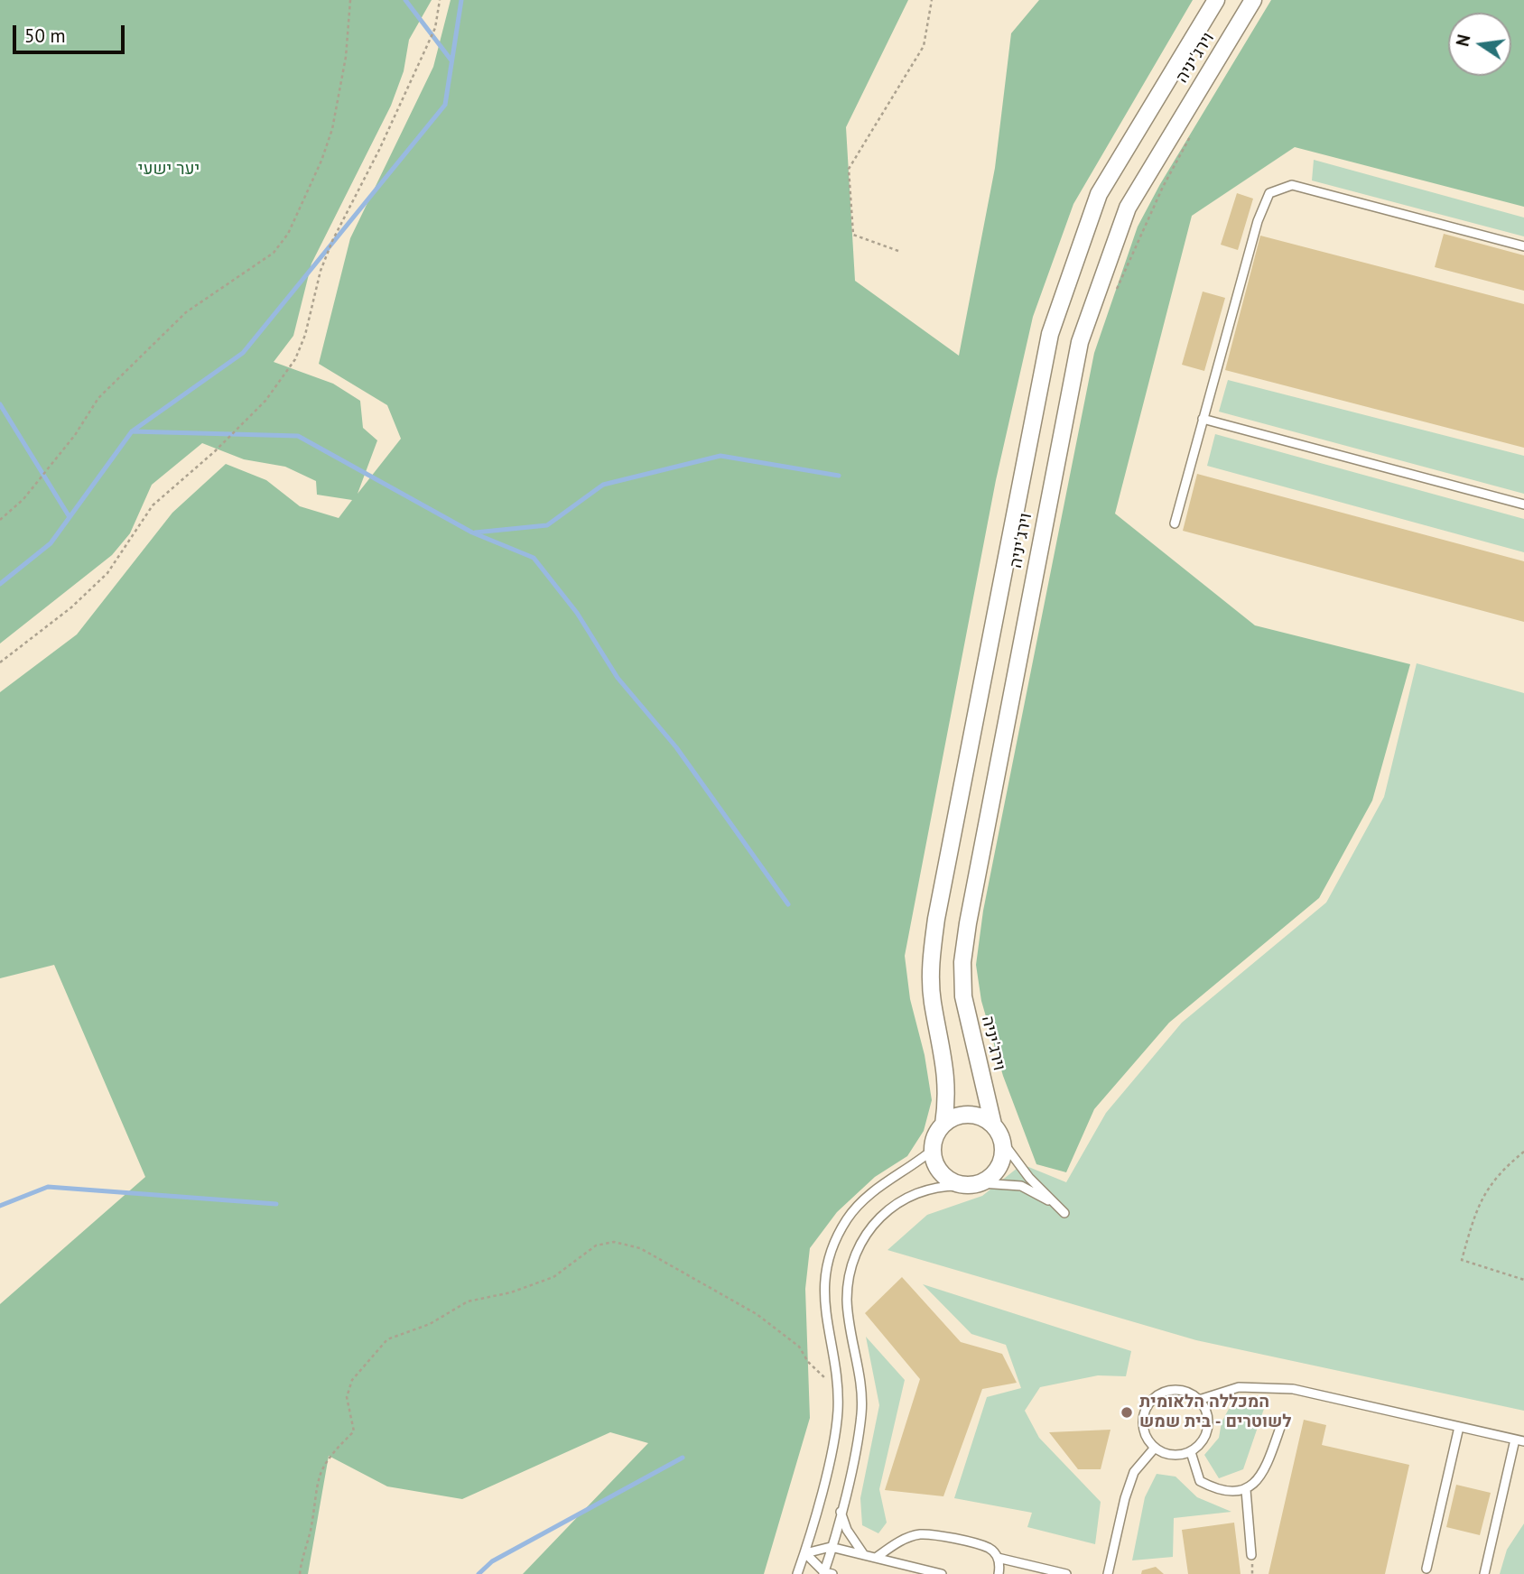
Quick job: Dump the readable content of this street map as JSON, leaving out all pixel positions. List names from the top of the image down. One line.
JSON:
{"streets":{"street":["וירג'יניה"]},"parks":["יער ישעי"],"places":["המכללה הלאומית לשוטרים - בית שמש"],"scale_bar":"50 m","north":"left"}
